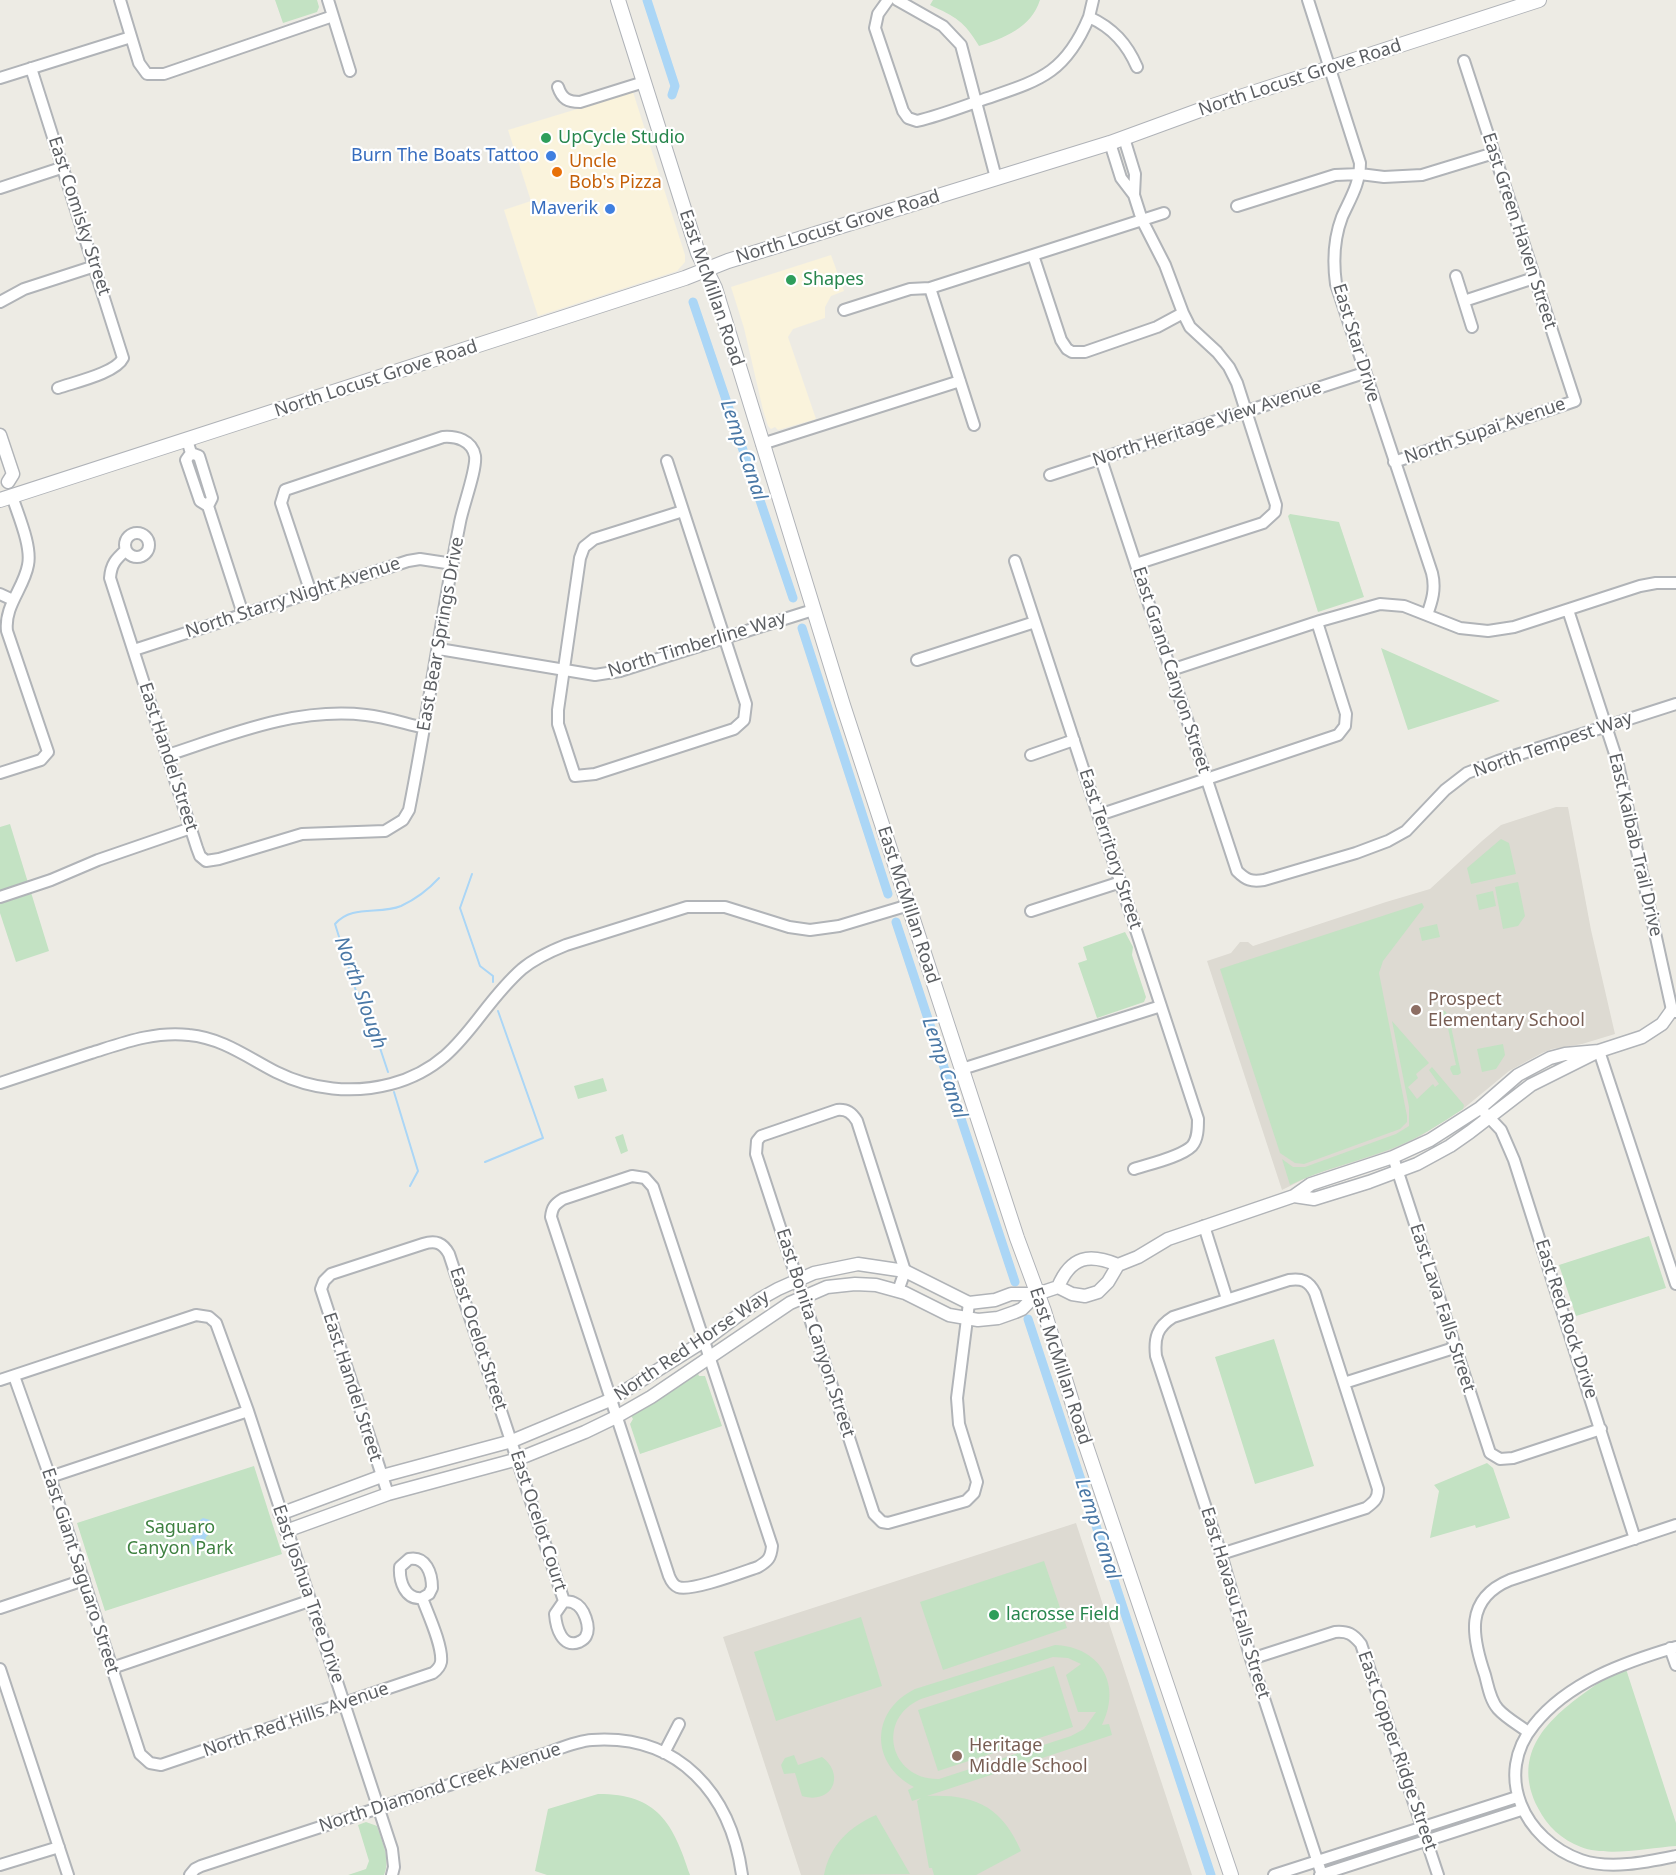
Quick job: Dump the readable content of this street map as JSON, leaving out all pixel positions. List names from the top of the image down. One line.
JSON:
{"streets":{"main road":["North Locust Grove Road","East McMillan Road"],"street":["East Comisky Street","East Green Haven Street","East Star Drive","North Heritage View Avenue","North Supai Avenue","North Starry Night Avenue","East Bear Springs Drive","North Timberline Way","East Grand Canyon Street","North Tempest Way","East Handel Street","East Kaibab Trail Drive","East Territory Street","East Lava Falls Street","East Red Rock Drive","East Bonita Canyon Street","East Ocelot Street","North Red Horse Way","East Ocelot Court","East Giant Saguaro Street","East Joshua Tree Drive","East Havasu Falls Street","North Red Hills Avenue","East Copper Ridge Street","North Diamond Creek Avenue"]},"crossings":[["North Locust Grove Road","East McMillan Road"],["North Locust Grove Road","East Star Drive"],["East Green Haven Street","North Supai Avenue"],["East McMillan Road","North Timberline Way"],["East McMillan Road","North Red Horse Way"],["East Star Drive","North Heritage View Avenue"],["East Star Drive","North Supai Avenue"],["North Heritage View Avenue","East Grand Canyon Street"],["North Starry Night Avenue","East Bear Springs Drive"],["North Starry Night Avenue","East Handel Street"],["East Bear Springs Drive","North Timberline Way"],["East Bear Springs Drive","East Handel Street"],["East Grand Canyon Street","North Tempest Way"],["North Tempest Way","East Kaibab Trail Drive"],["East Handel Street","East Ocelot Street"],["East Handel Street","North Red Horse Way"],["East Lava Falls Street","East Red Rock Drive"],["East Bonita Canyon Street","North Red Horse Way"],["East Ocelot Street","North Red Horse Way"],["East Ocelot Street","East Ocelot Court"],["North Red Horse Way","East Ocelot Court"],["North Red Horse Way","East Joshua Tree Drive"],["East Giant Saguaro Street","East Joshua Tree Drive"],["East Giant Saguaro Street","North Red Hills Avenue"],["East Joshua Tree Drive","North Red Hills Avenue"],["East Joshua Tree Drive","North Diamond Creek Avenue"],["East Havasu Falls Street","East Copper Ridge Street"]],"water":["Lemp Canal","North Slough"],"parks":["Saguaro Canyon Park"],"places":["UpCycle Studio","Burn The Boats Tattoo","Uncle Bob's Pizza","Maverik","Shapes","Prospect Elementary School","lacrosse Field","Heritage Middle School"]}
